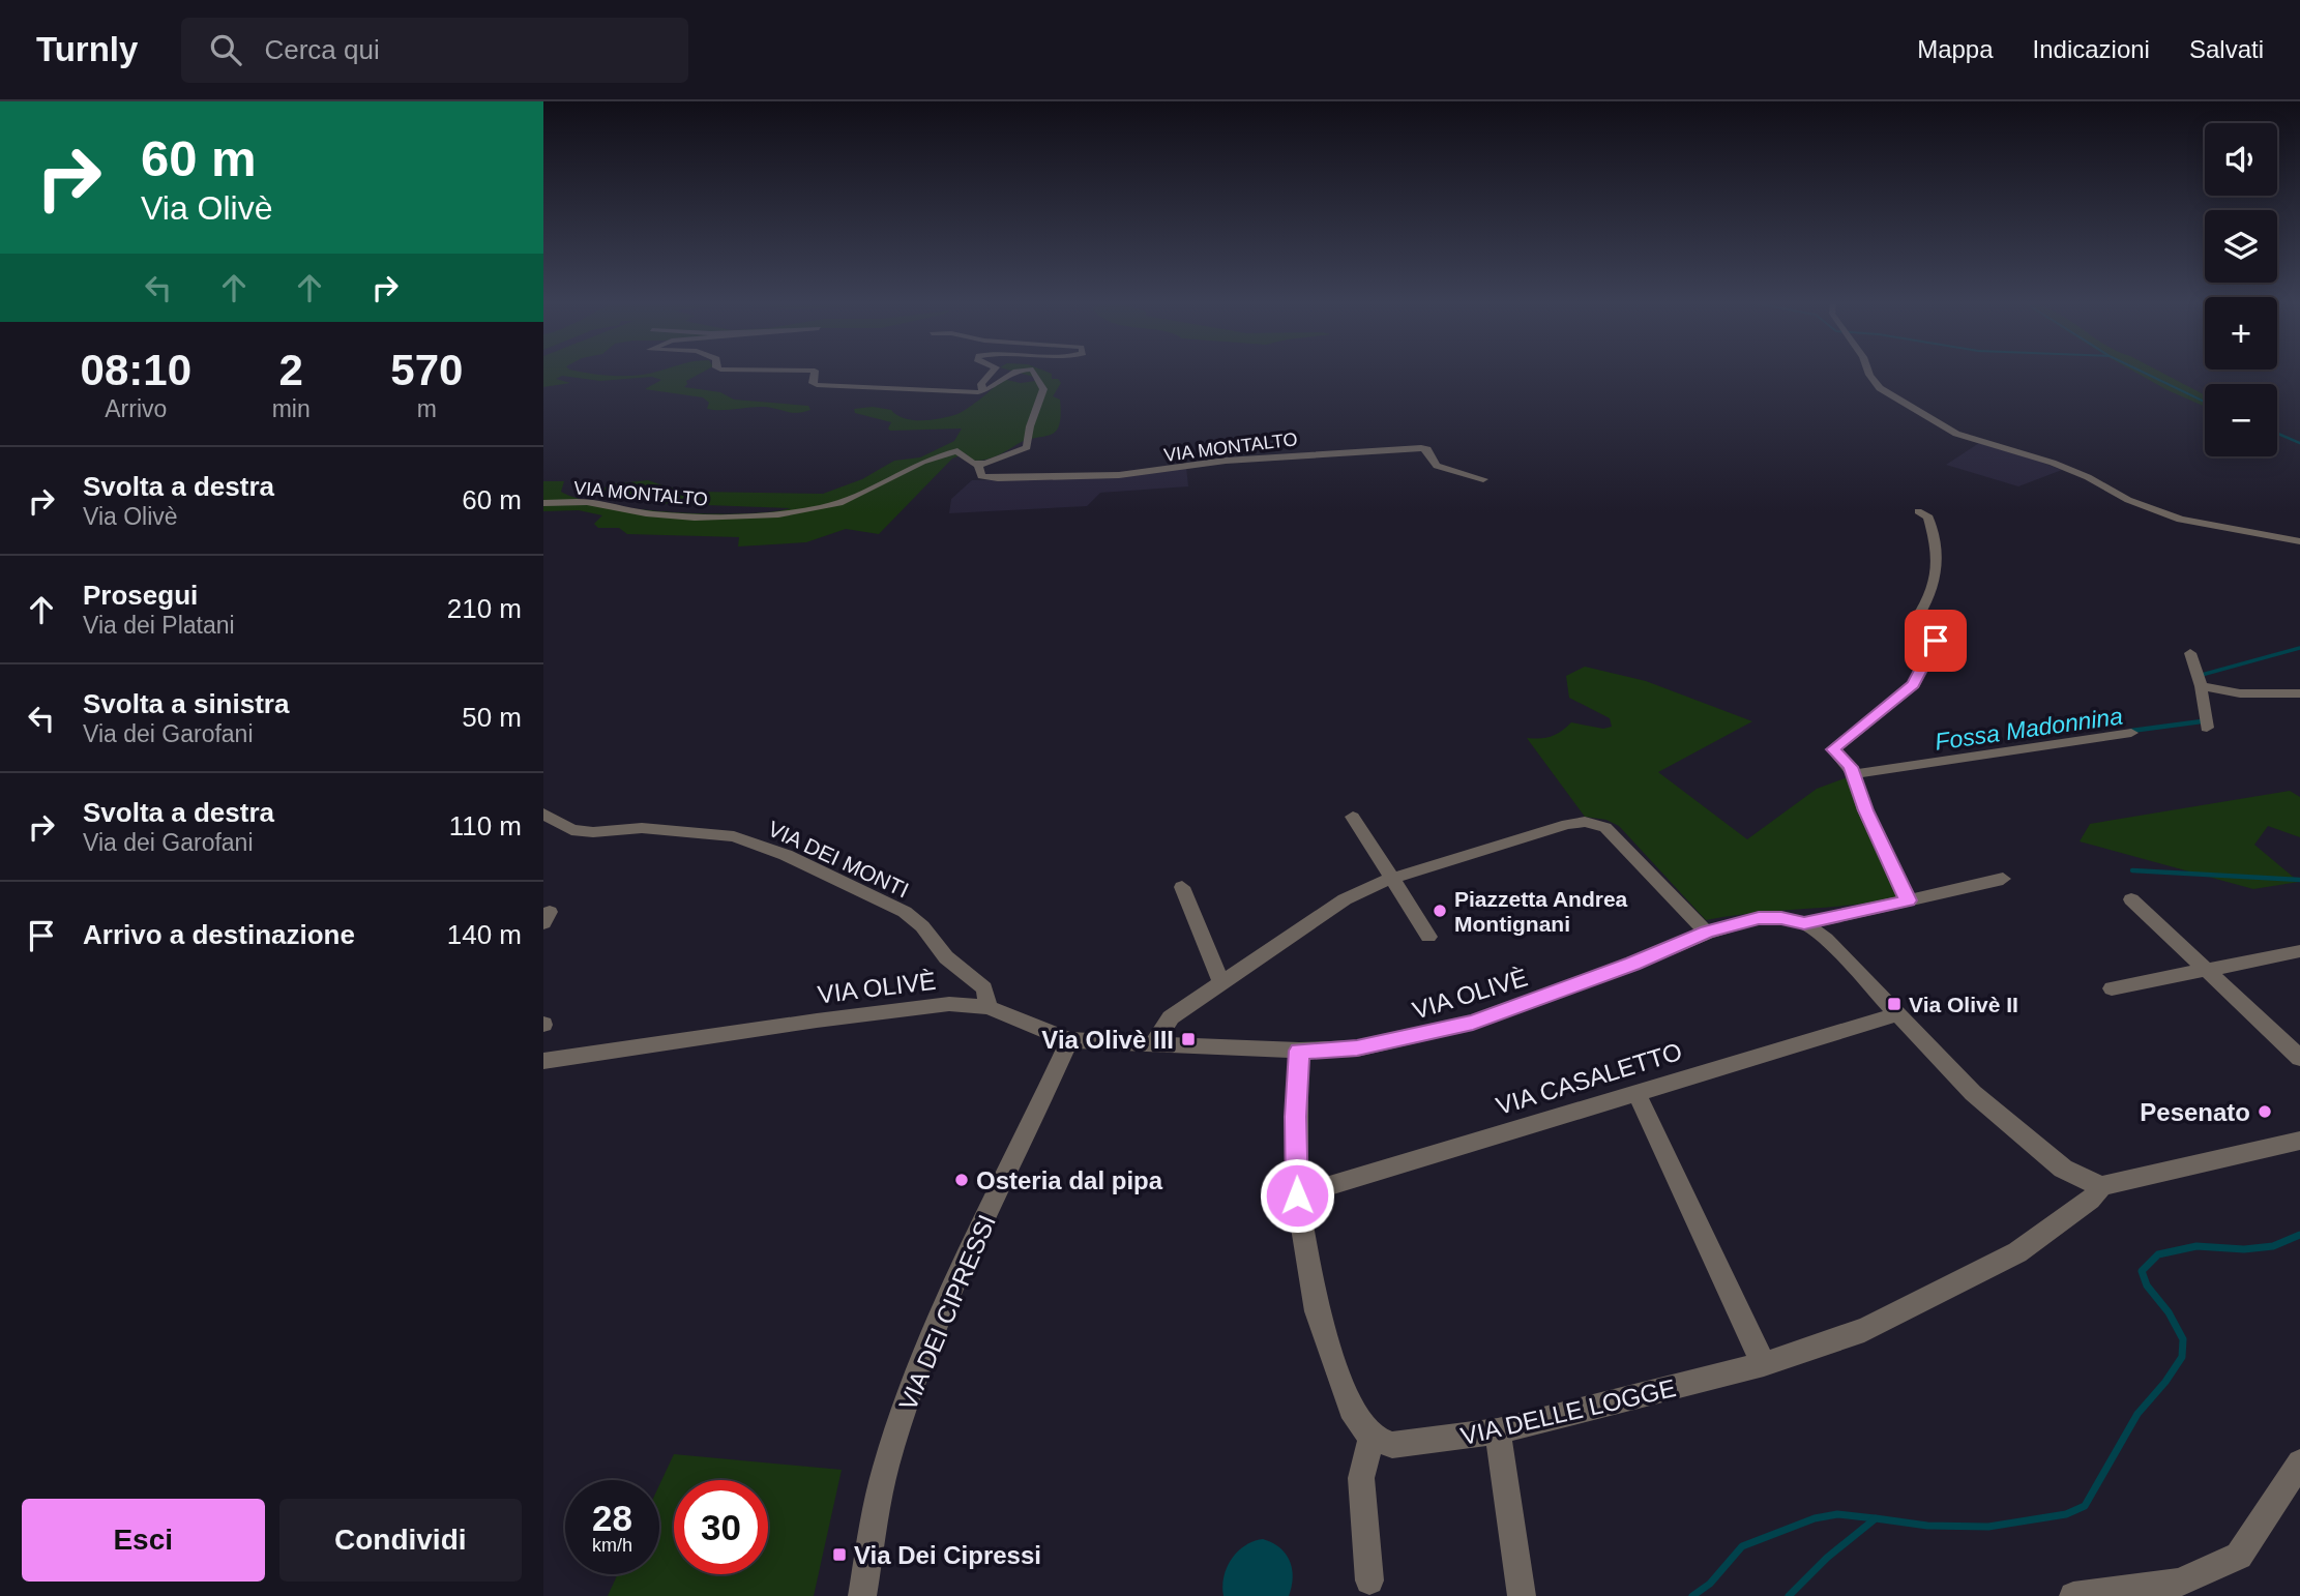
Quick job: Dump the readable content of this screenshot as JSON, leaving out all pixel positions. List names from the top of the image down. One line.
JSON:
{"streets":{"street":["VIA MONTALTO","VIA DEI MONTI","VIA OLIVÈ","VIA CASALETTO","VIA DEI CIPRESSI","VIA DELLE LOGGE"]},"crossings":[["VIA DEI MONTI","VIA OLIVÈ"],["VIA OLIVÈ","VIA DEI CIPRESSI"]],"water":["Fossa Madonnina"],"places":{"other":["Piazzetta Andrea Montignani","Pesenato","Osteria dal pipa"],"transit":["Via Olivè II","Via Olivè III","Via Dei Cipressi"]},"page":{"header":"Turnly","search":"Cerca qui","nav":["Mappa","Indicazioni","Salvati"],"turn":["60 m","Via Olivè"],"map_buttons":["+","−"],"eta":["08:10","Arrivo","2","min","570","m"],"list":[{"name":"Svolta a destra","note":"Via Olivè","value":"60 m"},{"name":"Prosegui","note":"Via dei Platani","value":"210 m"},{"name":"Svolta a sinistra","note":"Via dei Garofani","value":"50 m"},{"name":"Svolta a destra","note":"Via dei Garofani","value":"110 m"},{"name":"Arrivo a destinazione","value":"140 m"}],"speed":"28 km/h","limit":"30","buttons":["Esci","Condividi"]}}
